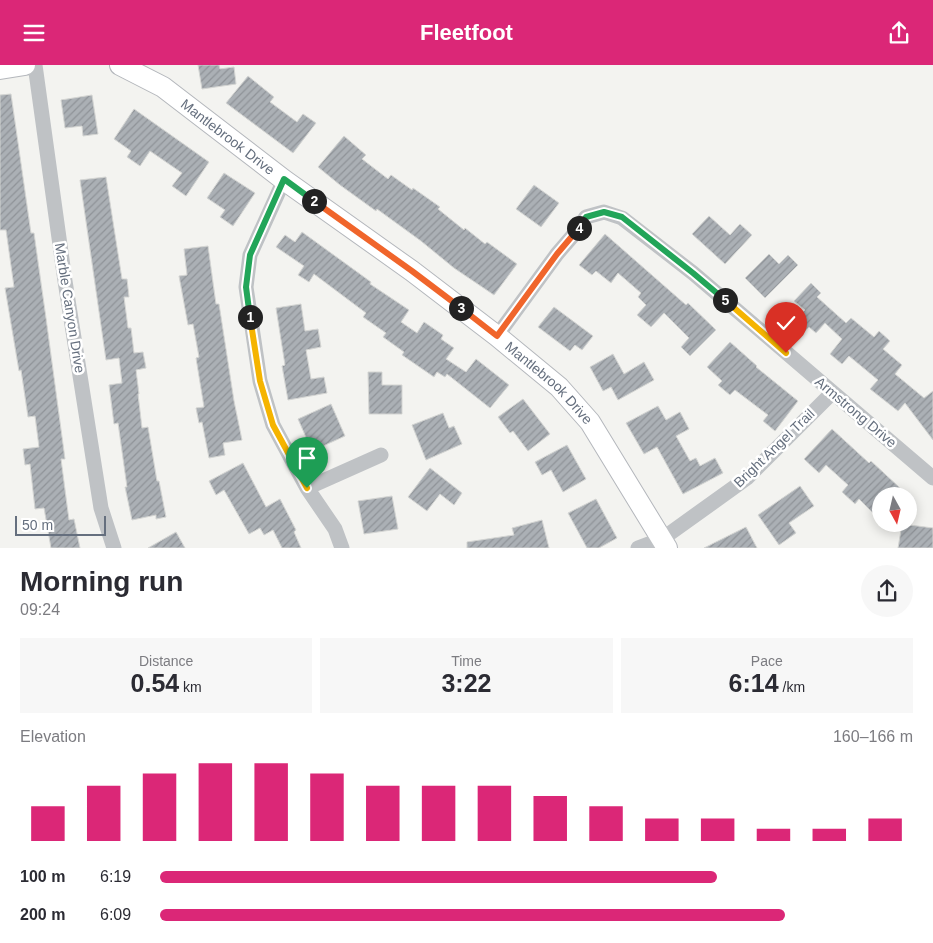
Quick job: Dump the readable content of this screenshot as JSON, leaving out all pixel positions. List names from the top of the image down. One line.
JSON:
{"streets":{"street":["Mantlebrook Drive","Marble Canyon Drive","Armstrong Drive","Bright Angel Trail"]},"crossings":[["Mantlebrook Drive","Armstrong Drive"],["Mantlebrook Drive","Bright Angel Trail"],["Armstrong Drive","Bright Angel Trail"]],"scale_bar":"50 m","north":"bottom","page":{"header":"Fleetfoot","pins":["2","4","5","3","1"],"scale":"50 m","heading":["Morning run","09:24"],"stats":[["Distance","0.54 km"],["Time","3:22"],["Pace","6:14 /km"]],"chart":["Elevation","160–166 m"],"list":[{"name":"100 m","note":"6:19"},{"name":"200 m","note":"6:09"}]}}
